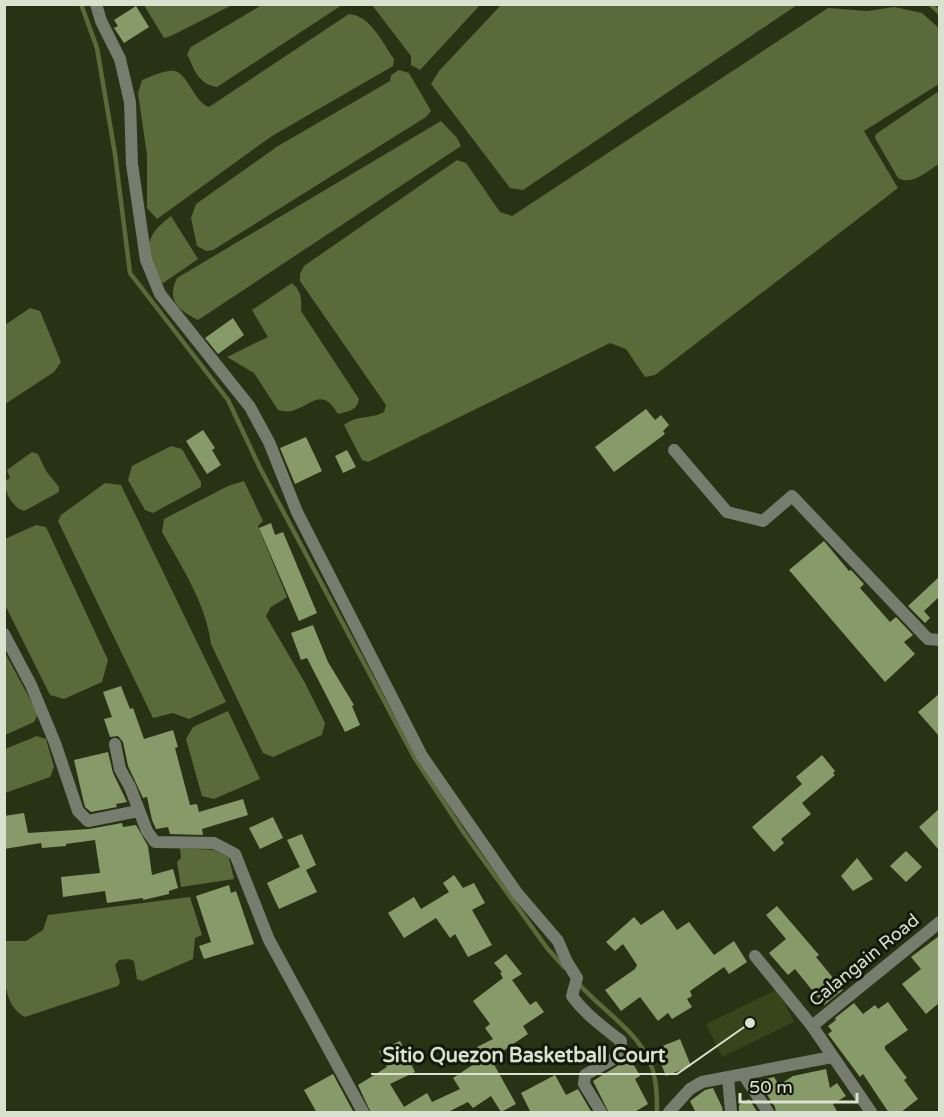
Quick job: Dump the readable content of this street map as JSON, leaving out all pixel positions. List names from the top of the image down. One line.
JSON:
{"streets":{"street":["Calangain Road"]},"places":["Sitio Quezon Basketball Court"],"scale_bar":"50 m"}
